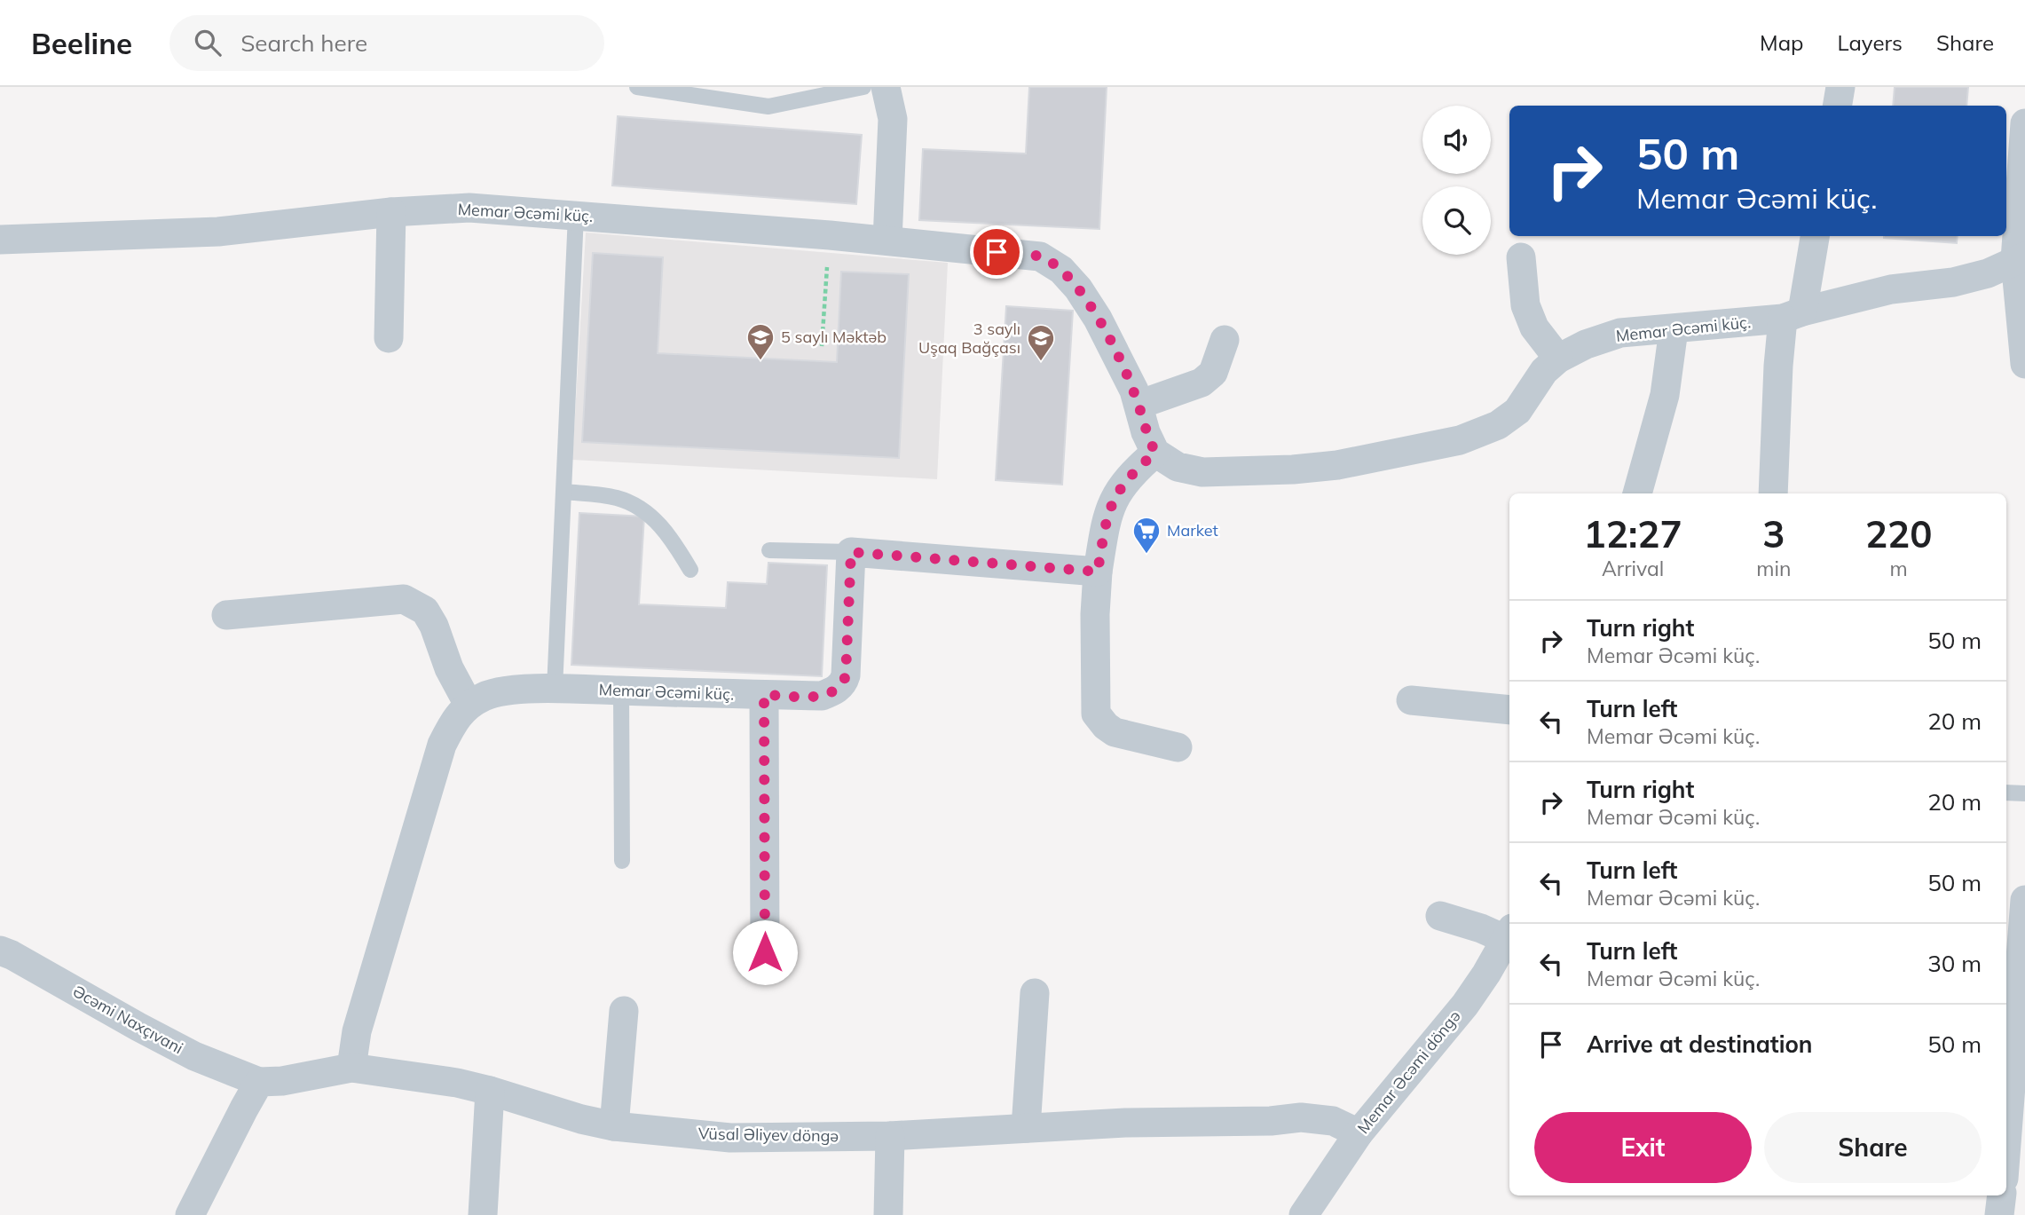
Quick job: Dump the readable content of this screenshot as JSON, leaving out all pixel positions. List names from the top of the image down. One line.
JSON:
{"streets":{"street":["Memar Əcəmi küç.","Əcəmi Naxçıvani","Memar Əcəmi döngə","Vüsal Əliyev döngə"]},"crossings":[["Memar Əcəmi küç.","Vüsal Əliyev döngə"],["Əcəmi Naxçıvani","Vüsal Əliyev döngə"],["Memar Əcəmi döngə","Vüsal Əliyev döngə"]],"places":{"school or university":["5 saylı Məktəb","3 saylı Uşaq Bağçası"],"supermarket":["Market"]},"page":{"header":"Beeline","search":"Search here","nav":["Map","Layers","Share"],"turn":["50 m","Memar Əcəmi küç."],"eta":["12:27","Arrival","3","min","220","m"],"list":[{"name":"Turn right","note":"Memar Əcəmi küç.","value":"50 m"},{"name":"Turn left","note":"Memar Əcəmi küç.","value":"20 m"},{"name":"Turn right","note":"Memar Əcəmi küç.","value":"20 m"},{"name":"Turn left","note":"Memar Əcəmi küç.","value":"50 m"},{"name":"Turn left","note":"Memar Əcəmi küç.","value":"30 m"},{"name":"Arrive at destination","value":"50 m"}],"buttons":["Exit","Share"]}}
